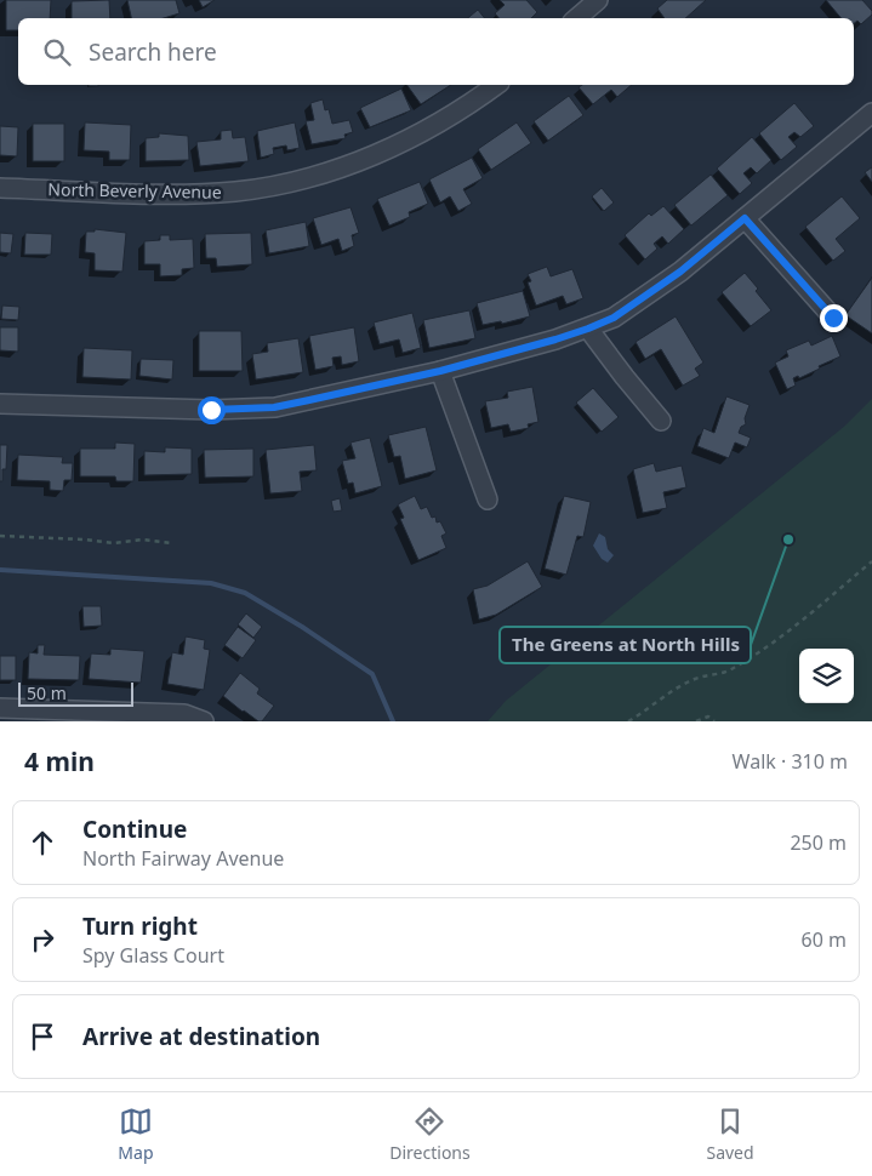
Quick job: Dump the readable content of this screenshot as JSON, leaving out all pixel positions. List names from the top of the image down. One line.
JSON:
{"streets":{"street":["North Beverly Avenue"]},"places":["The Greens at North Hills"],"scale_bar":"50 m","page":{"search":"Search here","scale":"50 m","heading":["4 min","Walk · 310 m"],"list":[["Continue","North Fairway Avenue","250 m"],["Turn right","Spy Glass Court","60 m"],"Arrive at destination"],"nav":["Map","Directions","Saved"]}}
